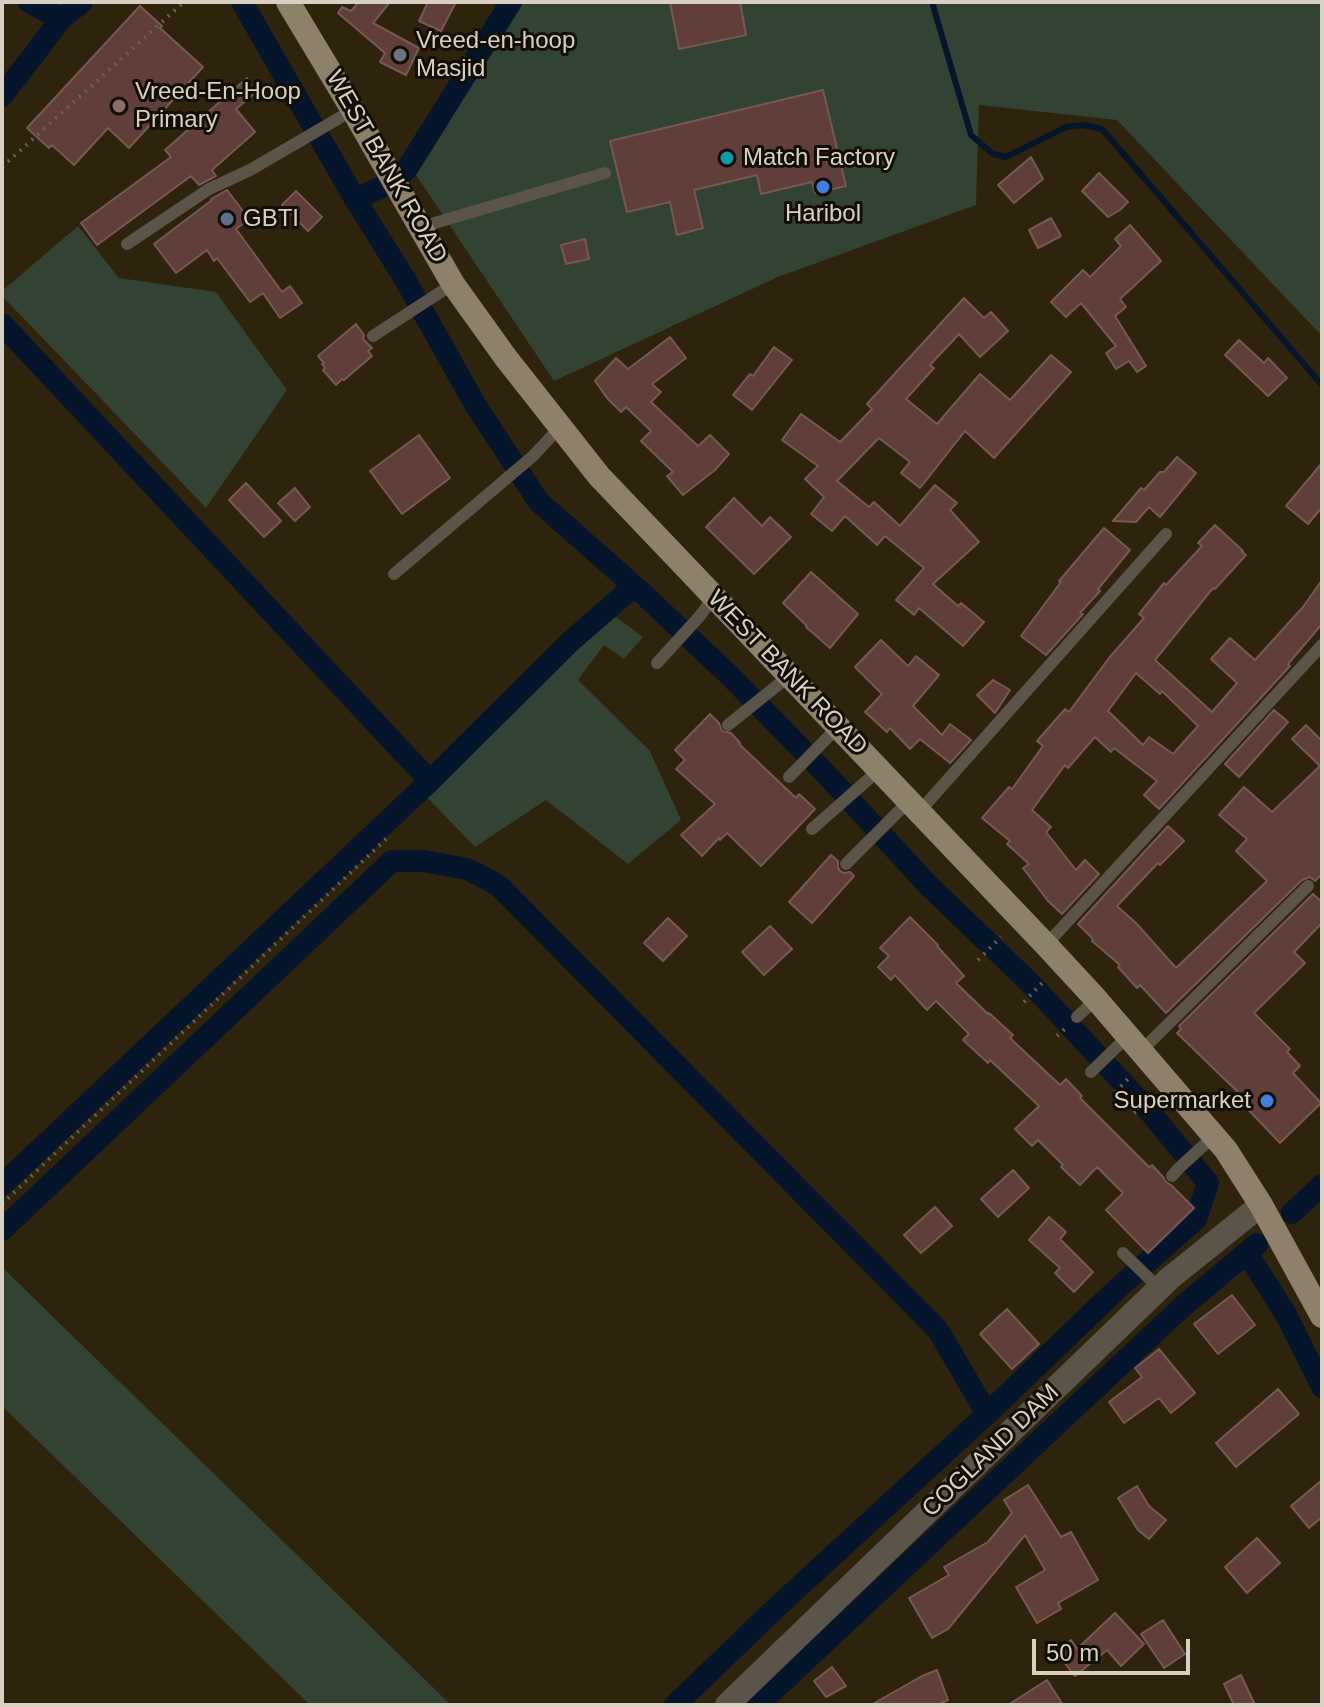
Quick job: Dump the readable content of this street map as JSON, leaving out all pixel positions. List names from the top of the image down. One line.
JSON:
{"streets":{"main road":["WEST BANK ROAD"],"street":["COGLAND DAM"]},"crossings":[["WEST BANK ROAD","COGLAND DAM"]],"places":["Vreed-en-hoop Masjid","Vreed-En-Hoop Primary","Match Factory","Haribol","GBTI","Supermarket"],"scale_bar":"50 m"}
